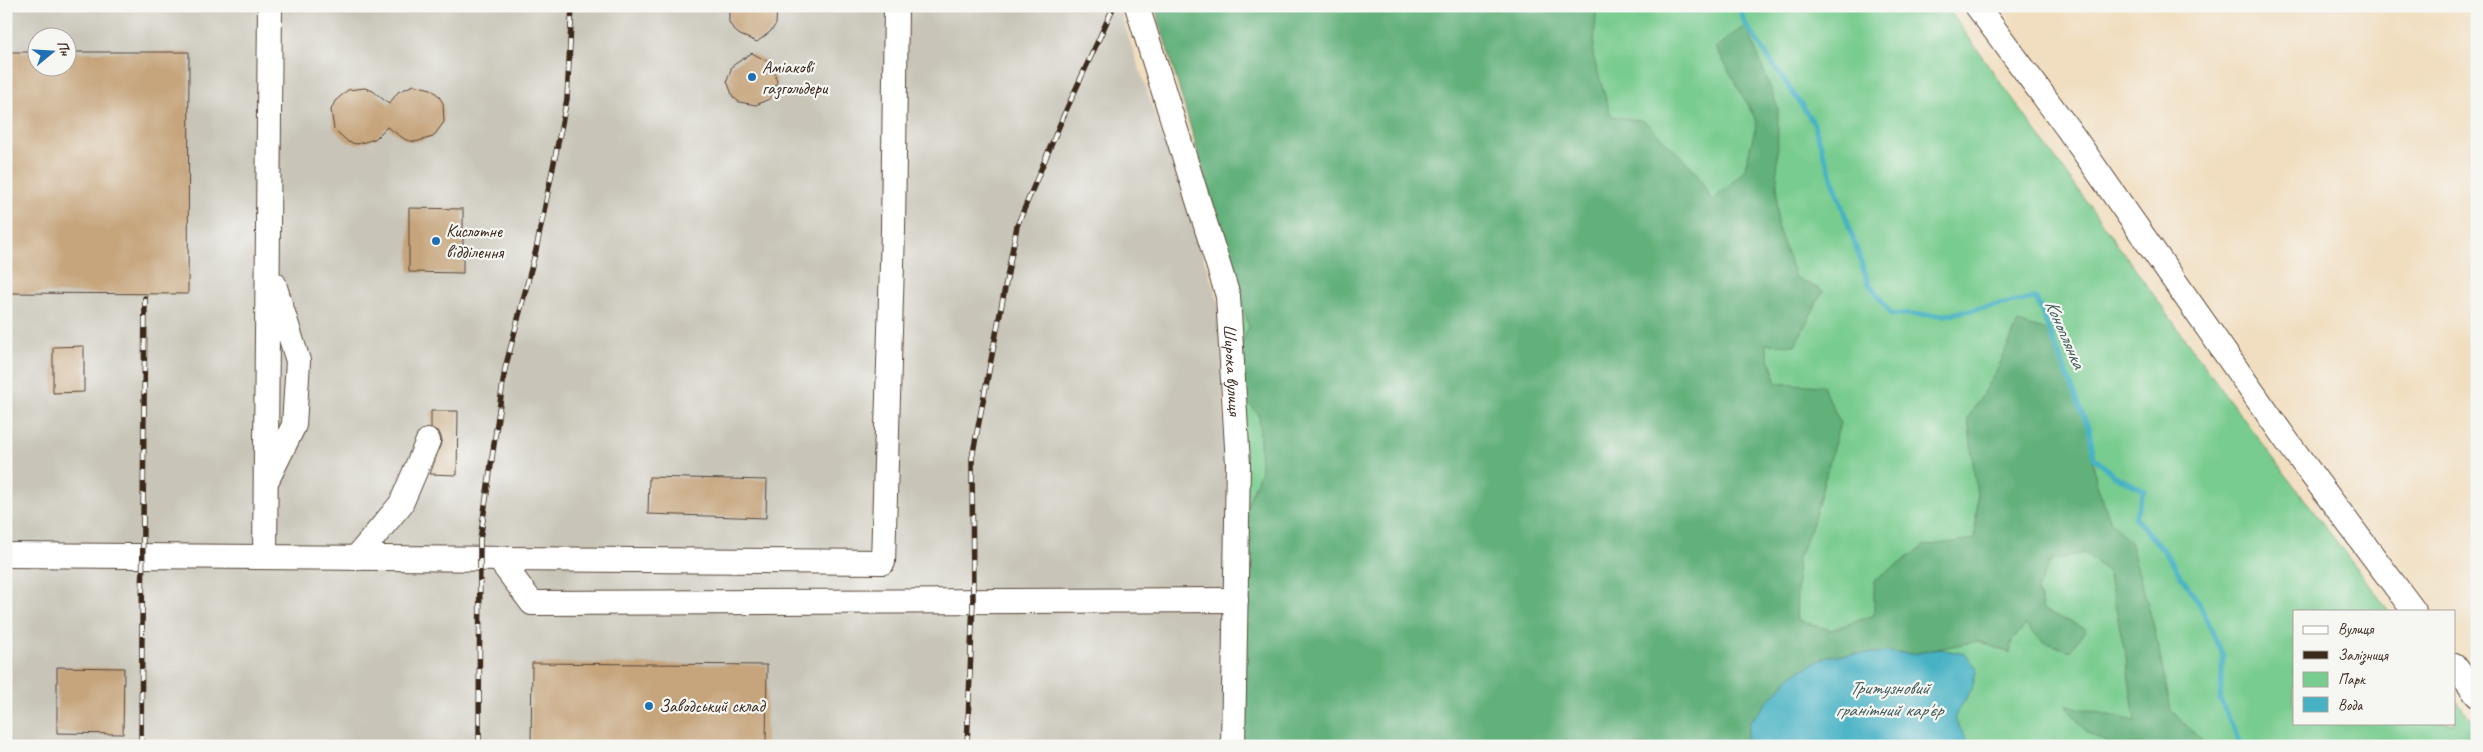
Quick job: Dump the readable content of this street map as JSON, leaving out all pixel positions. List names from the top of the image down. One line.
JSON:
{"streets":{"street":["Широка вулиця"]},"water":["Коноплянка","Тритузновий гранітний кар'єр"],"places":["Аміакові газгольдери","Кислотне відділення","Заводський склад"],"legend":["Вулиця","Залізниця","Парк","Вода"],"north":"right"}
